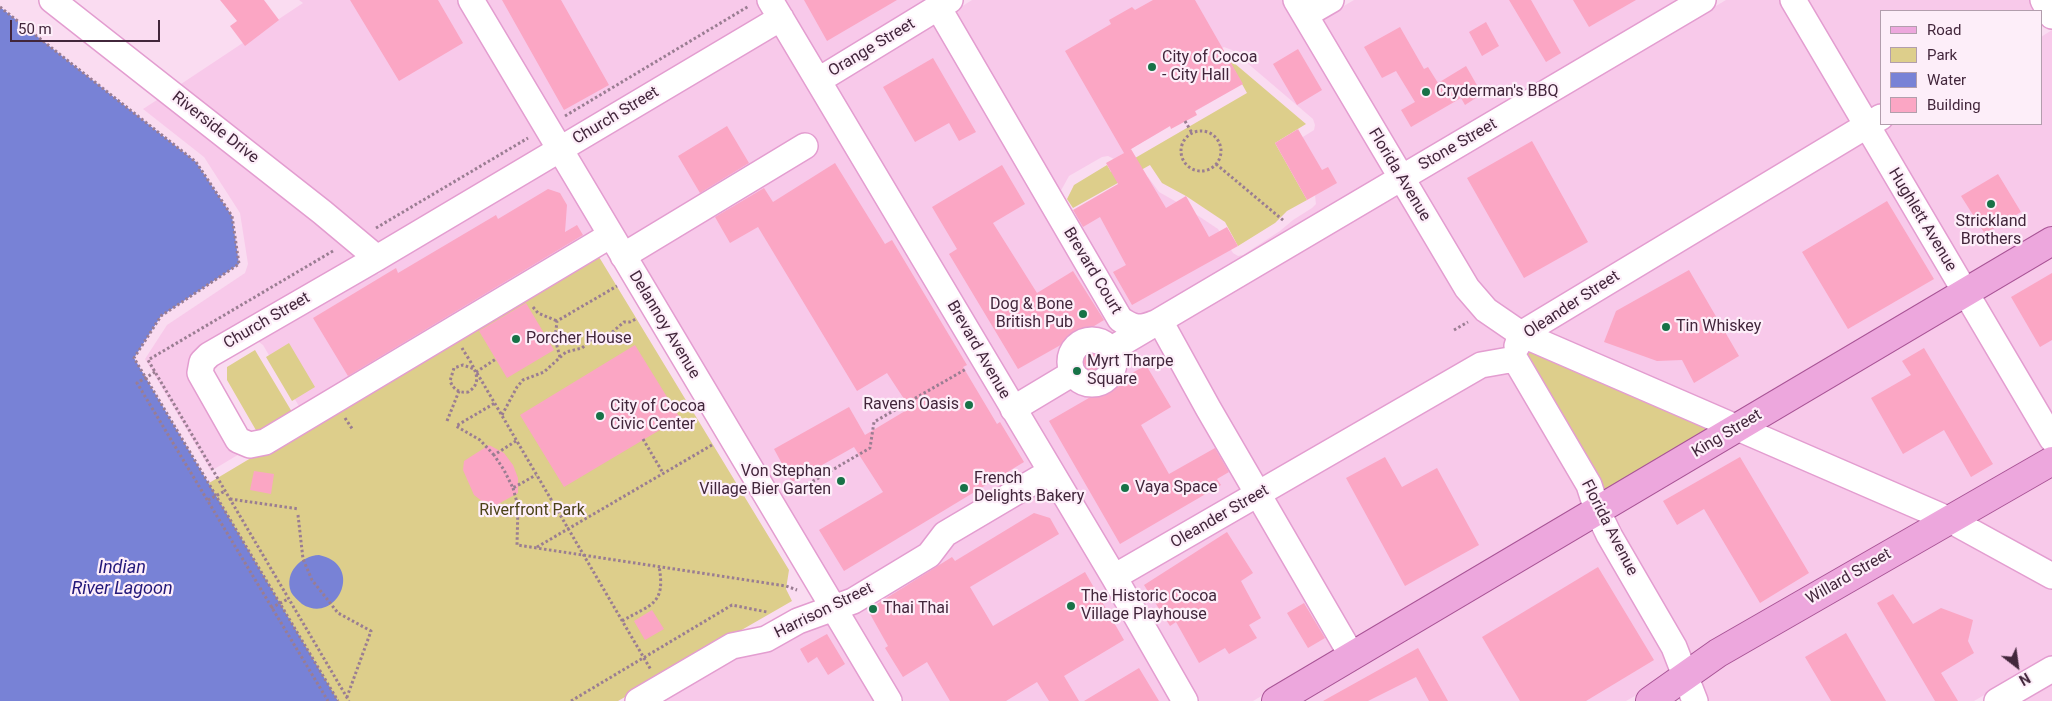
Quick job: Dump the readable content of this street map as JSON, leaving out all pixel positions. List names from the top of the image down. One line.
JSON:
{"streets":{"main road":["King Street","Willard Street"],"street":["Orange Street","Church Street","Riverside Drive","Stone Street","Florida Avenue","Hughlett Avenue","Brevard Court","Oleander Street","Delannoy Avenue","Brevard Avenue","Harrison Street"]},"crossings":[["Orange Street","Brevard Court"],["Orange Street","Brevard Avenue"],["Church Street","Riverside Drive"],["Church Street","Delannoy Avenue"],["Church Street","Brevard Avenue"],["Stone Street","Florida Avenue"],["Stone Street","Brevard Court"],["Florida Avenue","Oleander Street"],["Florida Avenue","King Street"],["Florida Avenue","Willard Street"],["Hughlett Avenue","Oleander Street"],["Hughlett Avenue","King Street"],["Oleander Street","Brevard Avenue"],["Delannoy Avenue","Harrison Street"],["Brevard Avenue","Harrison Street"]],"water":["Indian River Lagoon"],"parks":["Riverfront Park"],"places":["City of Cocoa - City Hall","Cryderman's BBQ","Strickland Brothers","Dog & Bone British Pub","Tin Whiskey","Porcher House","Myrt Tharpe Square","Ravens Oasis","City of Cocoa Civic Center","Von Stephan Village Bier Garten","French Delights Bakery","Vaya Space","The Historic Cocoa Village Playhouse","Thai Thai"],"legend":["Road","Park","Water","Building"],"scale_bar":"50 m","north":"bottom right"}
